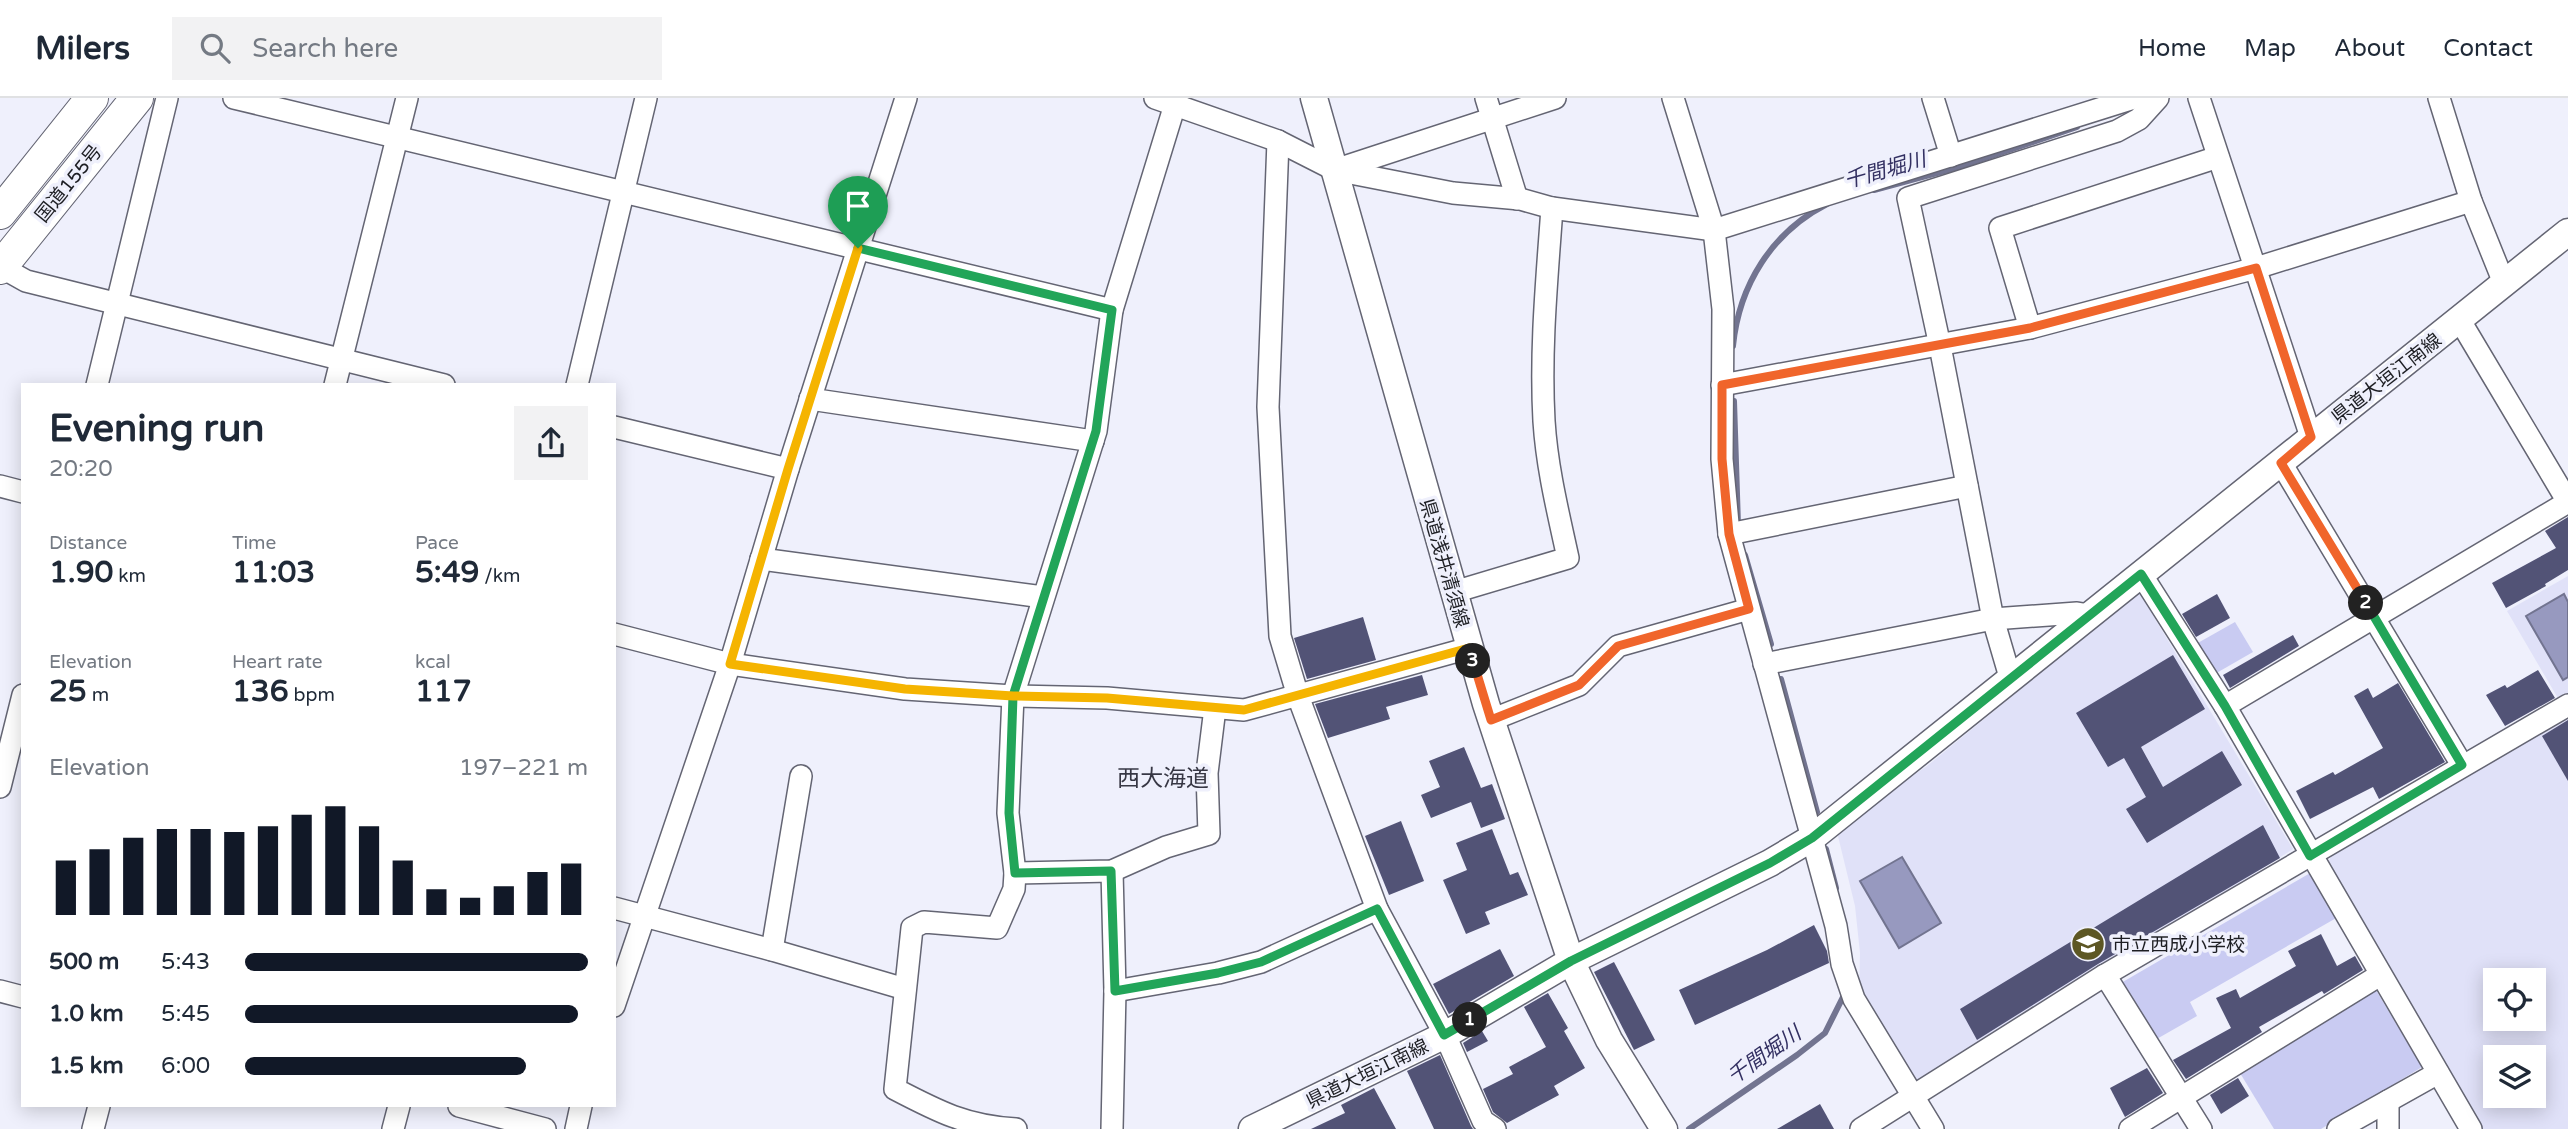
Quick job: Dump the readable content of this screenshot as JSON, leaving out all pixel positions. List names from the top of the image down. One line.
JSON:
{"streets":{"highway":["国道155号"],"main road":["県道大垣江南線","県道浅井清須線"]},"crossings":[["県道大垣江南線","県道浅井清須線"]],"districts":["西大海道"],"water":["千間堀川"],"places":{"school or university":["市立西成小学校"]},"page":{"header":"Milers","search":"Search here","nav":["Home","Map","About","Contact"],"heading":["Evening run","20:20"],"stats":[["Distance","1.90 km"],["Time","11:03"],["Pace","5:49 /km"],["Elevation","25 m"],["Heart rate","136 bpm"],["kcal","117"]],"pins":["2","3","1"],"chart":["Elevation","197–221 m"],"list":[{"name":"500 m","note":"5:43"},{"name":"1.0 km","note":"5:45"},{"name":"1.5 km","note":"6:00"}]}}
